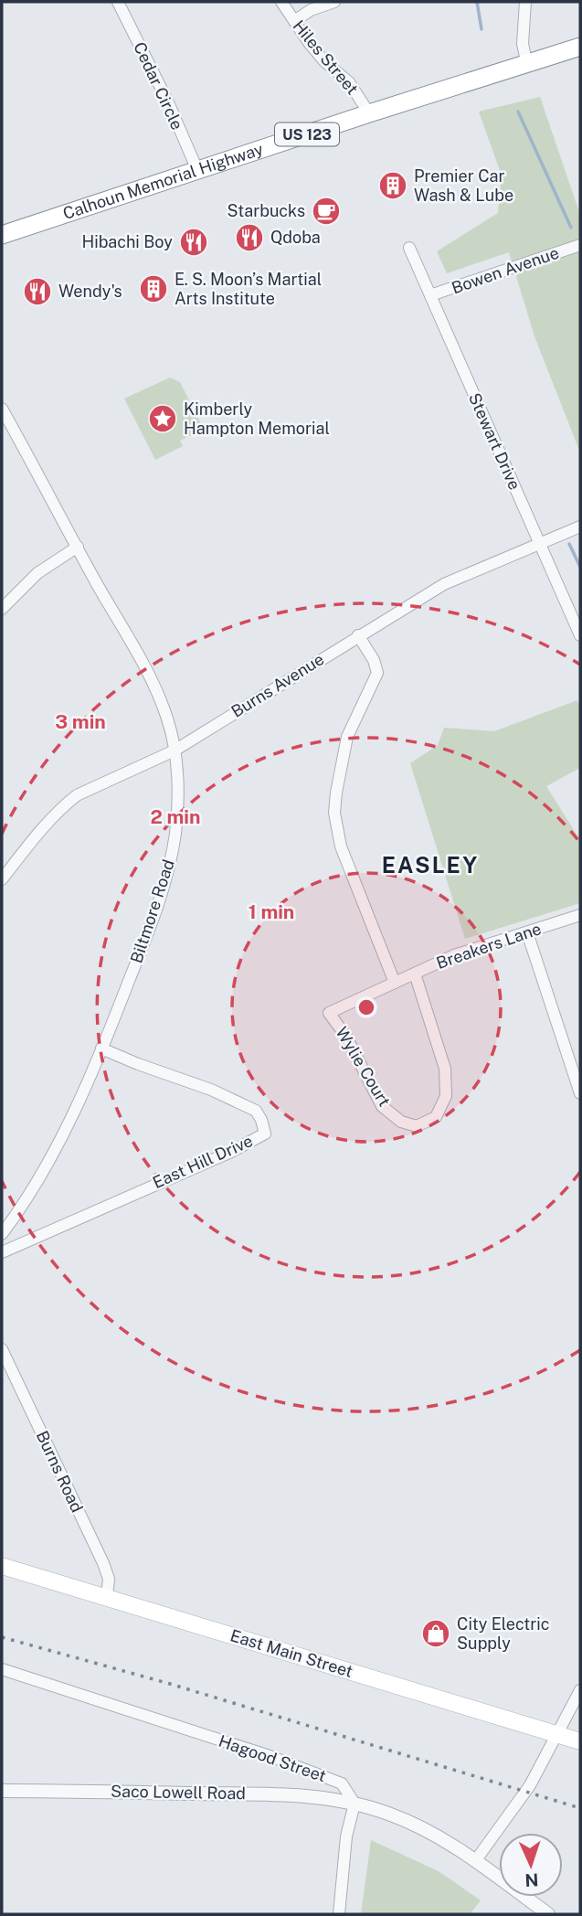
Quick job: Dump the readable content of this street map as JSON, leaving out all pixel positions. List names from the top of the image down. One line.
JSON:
{"streets":{"highway":["US 123","Calhoun Memorial Highway"],"main road":["East Main Street"],"street":["Hiles Street","Cedar Circle","Bowen Avenue","Stewart Drive","Burns Avenue","Biltmore Road","Breakers Lane","Wylie Court","East Hill Drive","Burns Road","Hagood Street","Saco Lowell Road"]},"crossings":[["Hiles Street","Calhoun Memorial Highway"],["Cedar Circle","Calhoun Memorial Highway"],["Bowen Avenue","Stewart Drive"],["Stewart Drive","Burns Avenue"],["Burns Avenue","Biltmore Road"],["Biltmore Road","East Hill Drive"],["Breakers Lane","Wylie Court"],["Burns Road","East Main Street"],["Hagood Street","Saco Lowell Road"]],"districts":["EASLEY"],"places":{"building":["Premier Car Wash & Lube","E. S. Moon’s Martial Arts Institute"],"cafe":["Starbucks"],"restaurant":["Qdoba","Hibachi Boy","Wendy's"],"place":["Kimberly Hampton Memorial"],"shop":["City Electric Supply"]},"north":"bottom","rings":["3 min","2 min","1 min"]}
